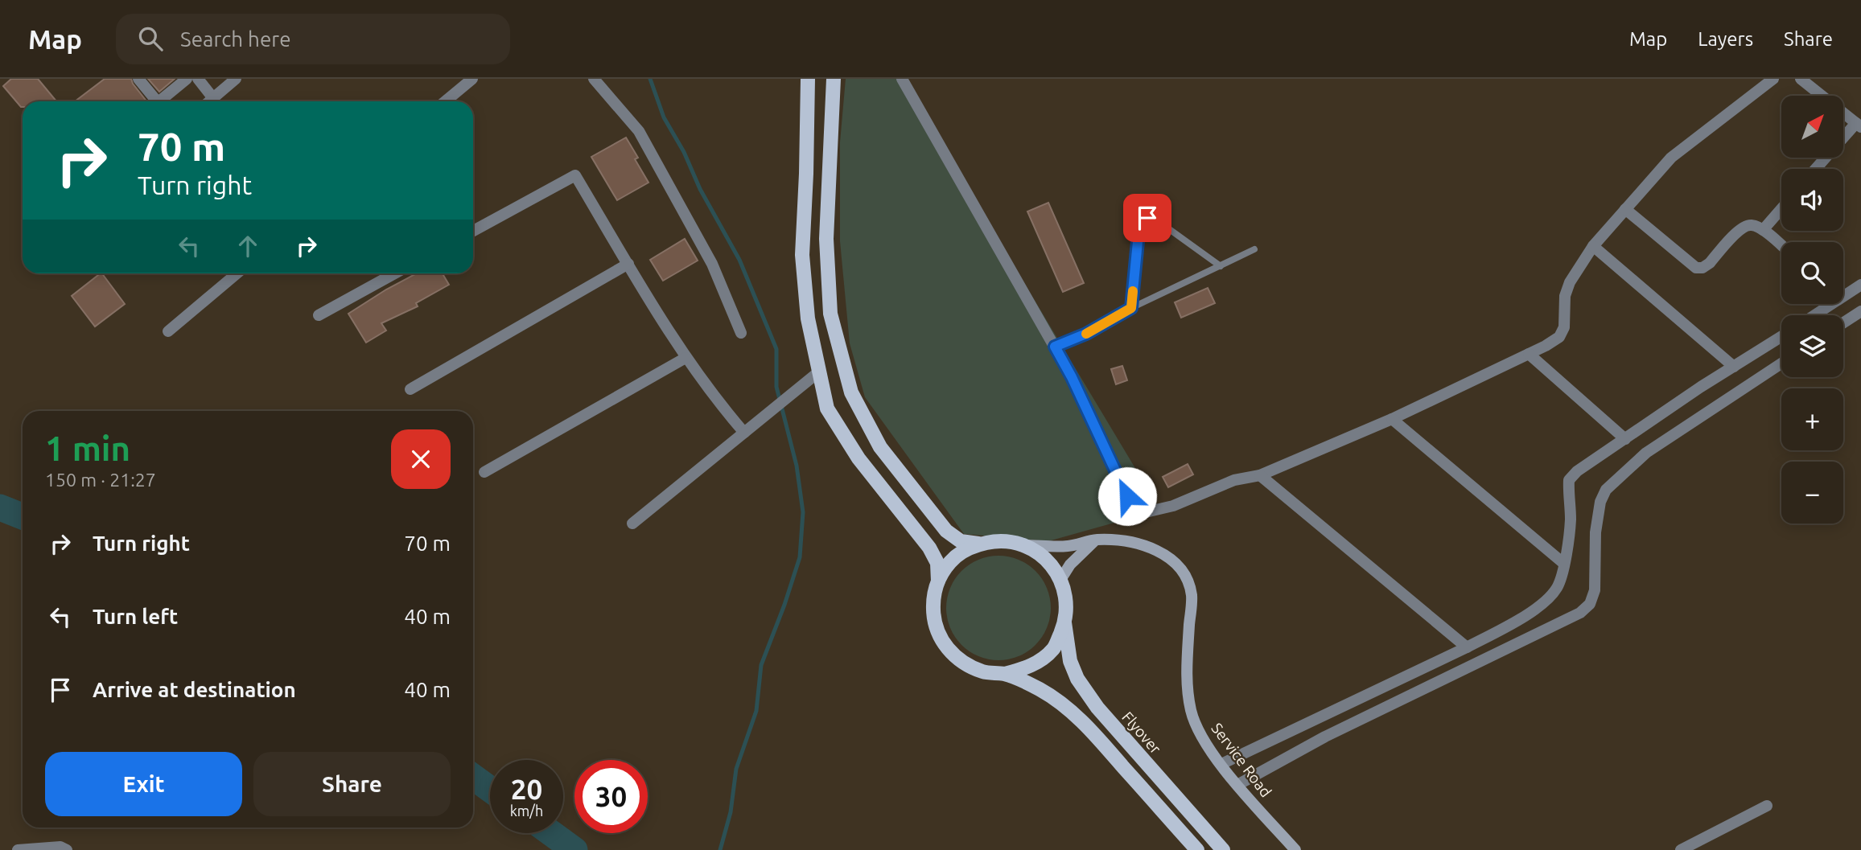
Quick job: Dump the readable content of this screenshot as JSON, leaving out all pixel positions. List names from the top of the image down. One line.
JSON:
{"streets":{"main road":["Flyover","Service Road"]},"crossings":[["Flyover","Service Road"]],"north":"top right","page":{"header":"Map","search":"Search here","nav":["Map","Layers","Share"],"map_buttons":["+","−"],"turn":["70 m","Turn right"],"heading":["1 min","150 m · 21:27"],"list":[{"name":"Turn right","value":"70 m"},{"name":"Turn left","value":"40 m"},{"name":"Arrive at destination","value":"40 m"}],"buttons":["Exit","Share"],"speed":"20 km/h","limit":"30"}}
